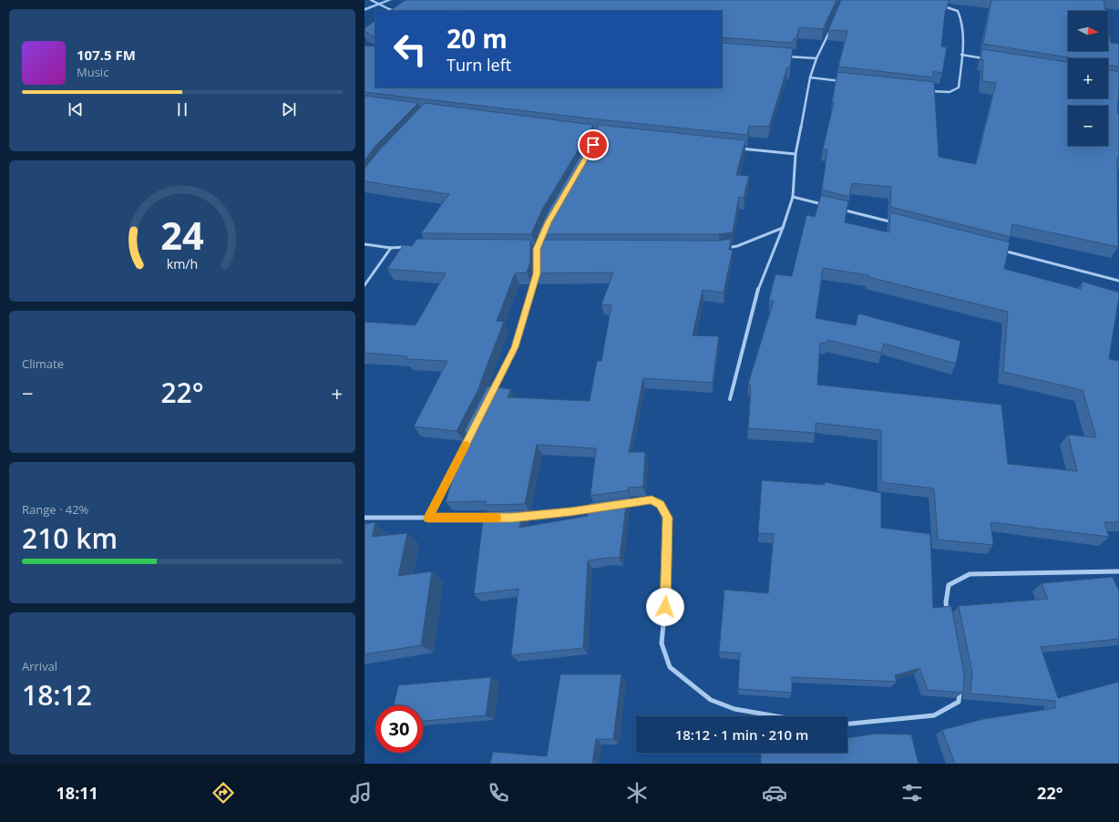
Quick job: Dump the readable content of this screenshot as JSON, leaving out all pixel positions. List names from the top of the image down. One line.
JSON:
{"north":"right","page":{"map_buttons":["+","−"],"turn":["20 m","Turn left"],"song":["107.5 FM","Music"],"tile":["Climate",["Range · 42%","210 km"],["Arrival","18:12"]],"heat":["−","22°","+"],"limit":"30","trip":"18:12 · 1 min · 210 m","tabs":["18:11","22°"],"gauge":["24","km/h"]}}
